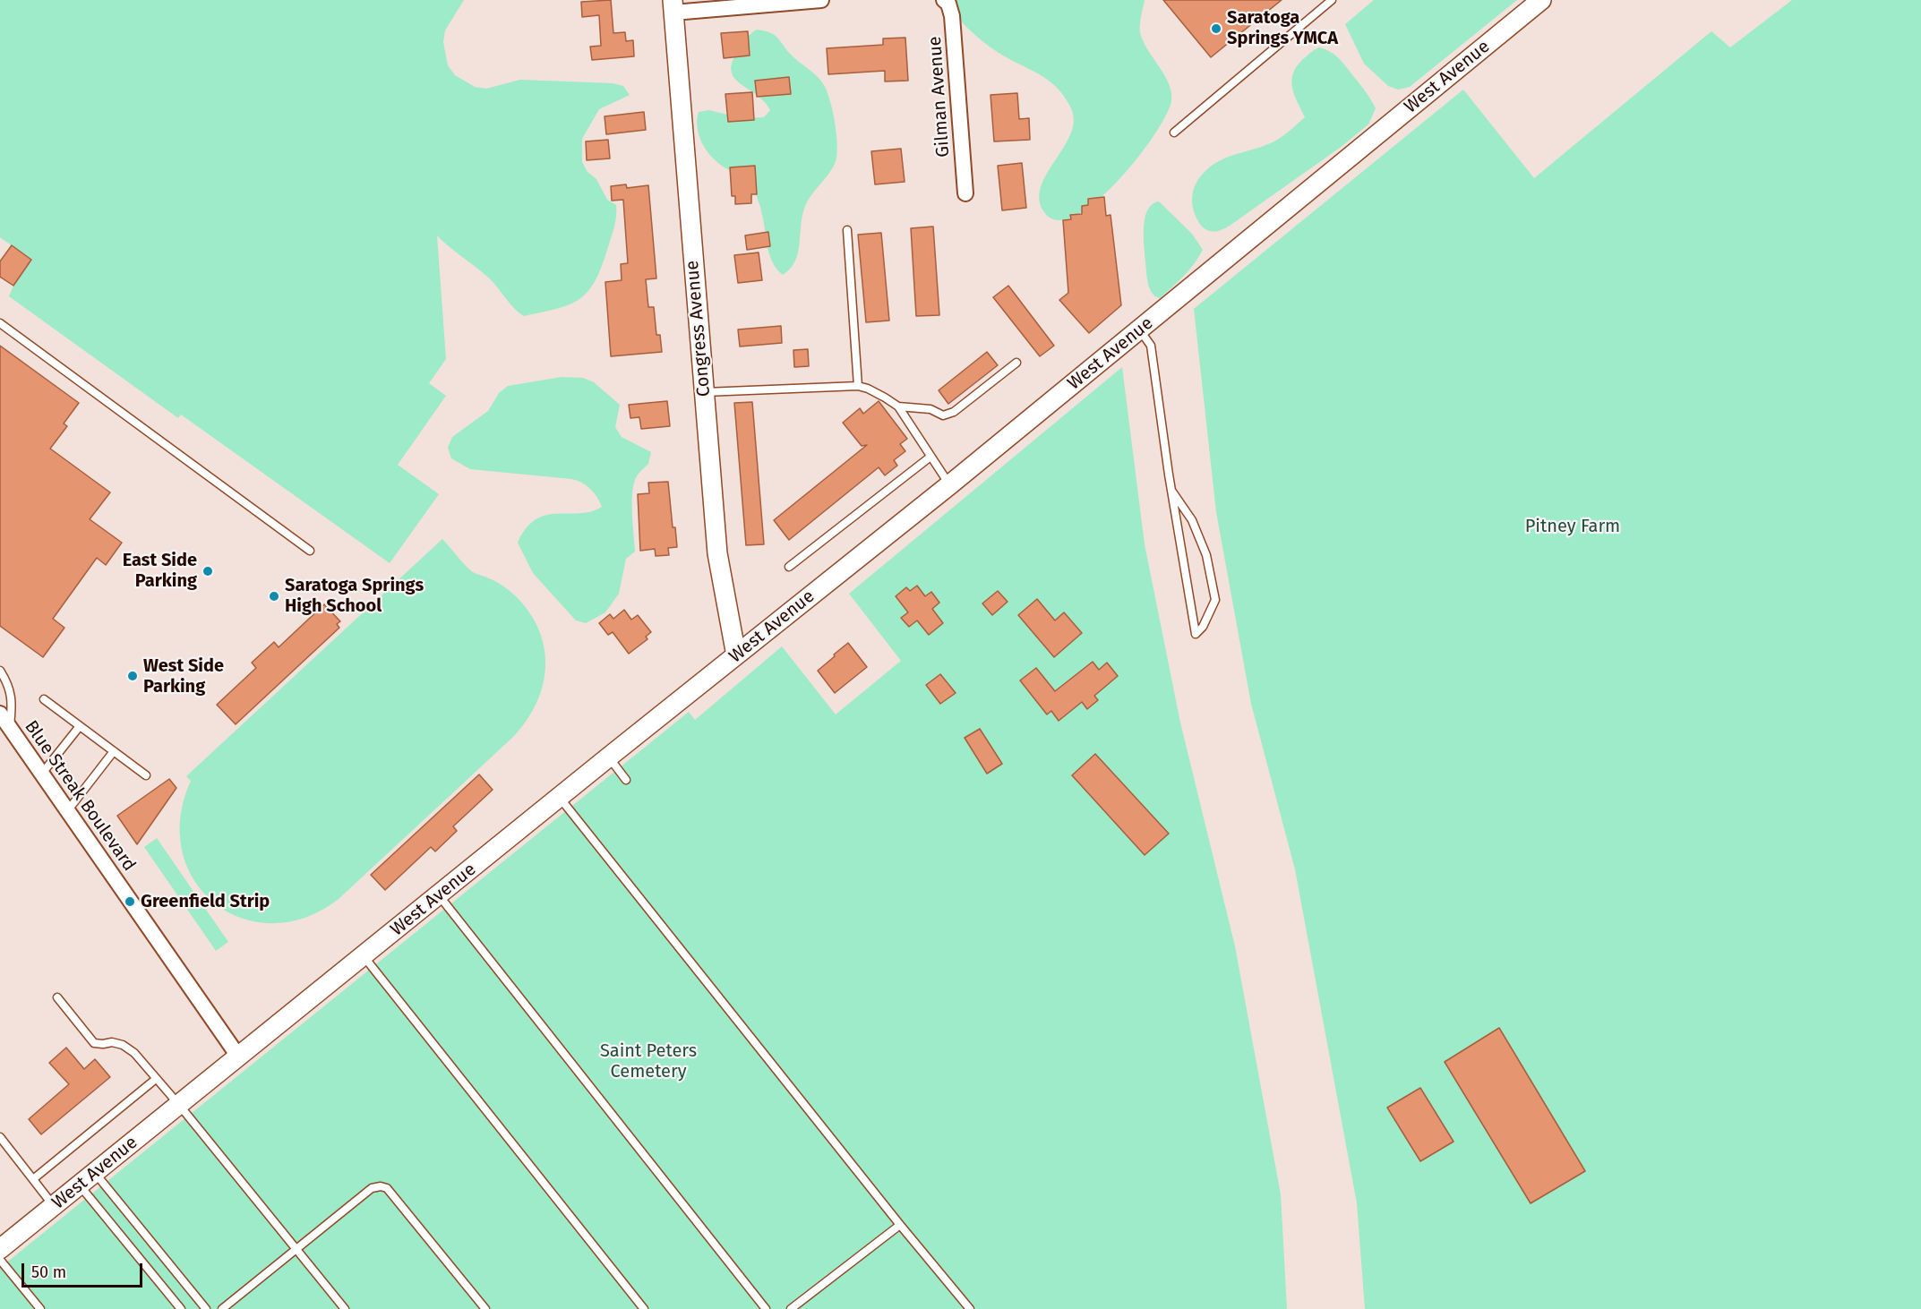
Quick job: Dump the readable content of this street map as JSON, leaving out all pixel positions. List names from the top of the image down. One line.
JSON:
{"streets":{"street":["West Avenue","Gilman Avenue","Congress Avenue","Blue Streak Boulevard"]},"crossings":[["West Avenue","Congress Avenue"],["West Avenue","Blue Streak Boulevard"]],"parks":["Pitney Farm","Saint Peters Cemetery"],"places":["Saratoga Springs YMCA","East Side Parking","Saratoga Springs High School","West Side Parking","Greenfield Strip"],"scale_bar":"50 m"}
